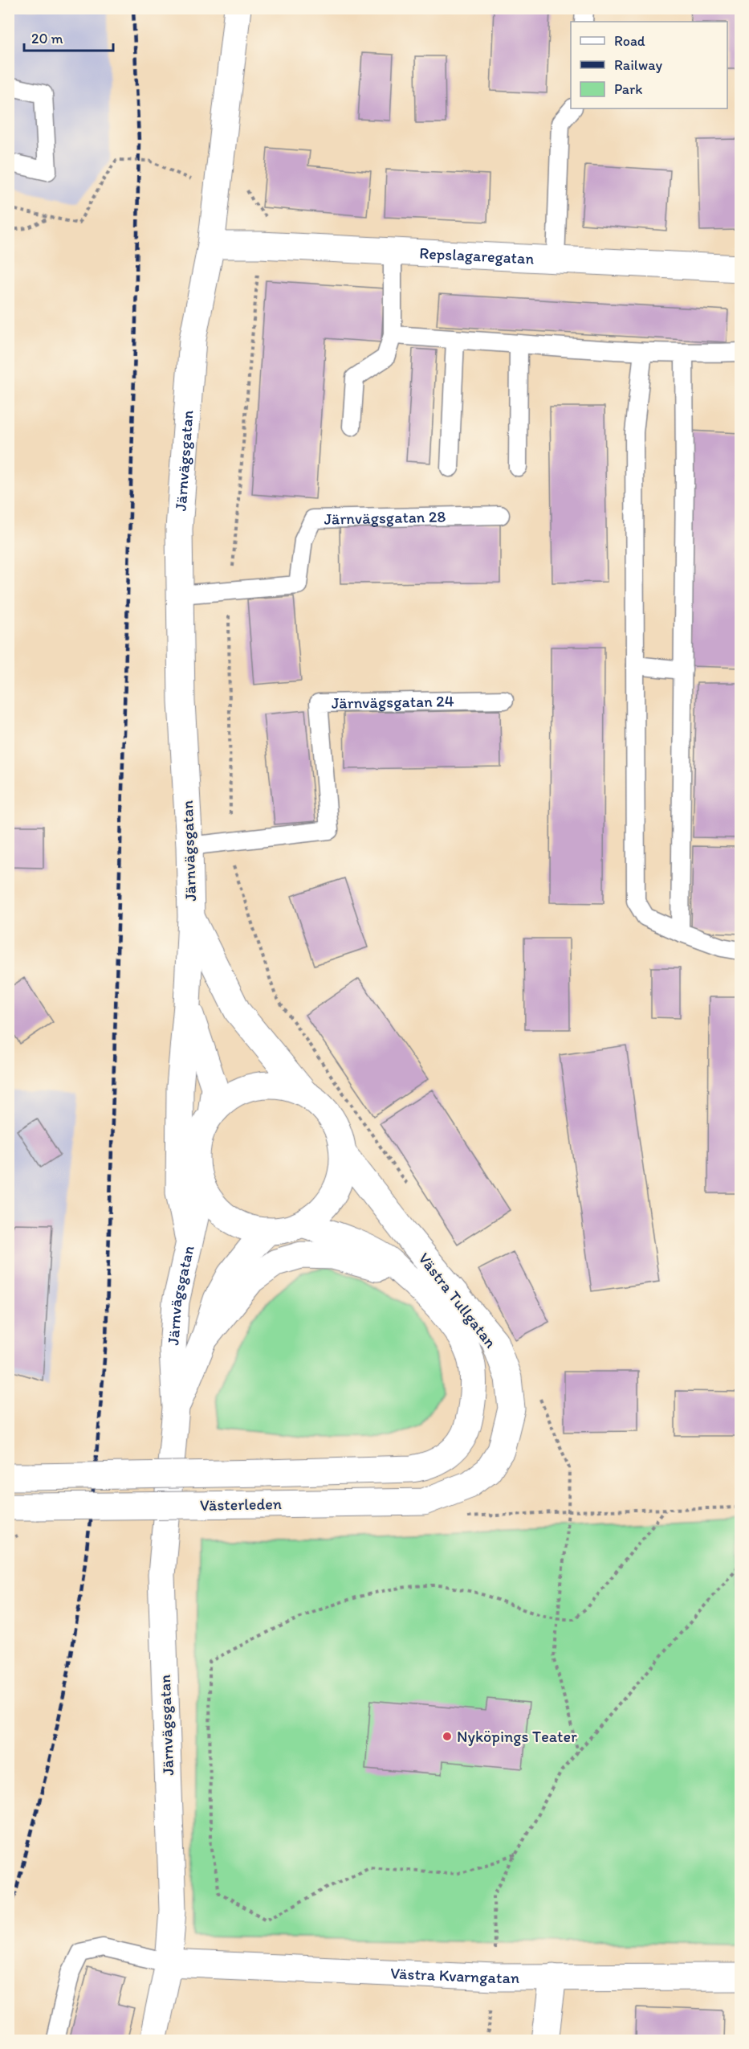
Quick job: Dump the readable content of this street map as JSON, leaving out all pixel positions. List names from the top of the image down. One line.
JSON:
{"streets":{"main road":["Repslagaregatan","Järnvägsgatan","Västra Tullgatan","Västerleden","Västra Kvarngatan"],"lane":["Järnvägsgatan 28","Järnvägsgatan 24"]},"crossings":[["Repslagaregatan","Järnvägsgatan"],["Järnvägsgatan","Järnvägsgatan 28"],["Järnvägsgatan","Järnvägsgatan 24"],["Järnvägsgatan","Västra Tullgatan"],["Järnvägsgatan","Västra Kvarngatan"],["Västra Tullgatan","Västerleden"]],"places":["Nyköpings Teater"],"legend":["Road","Railway","Park"],"scale_bar":"20 m"}
